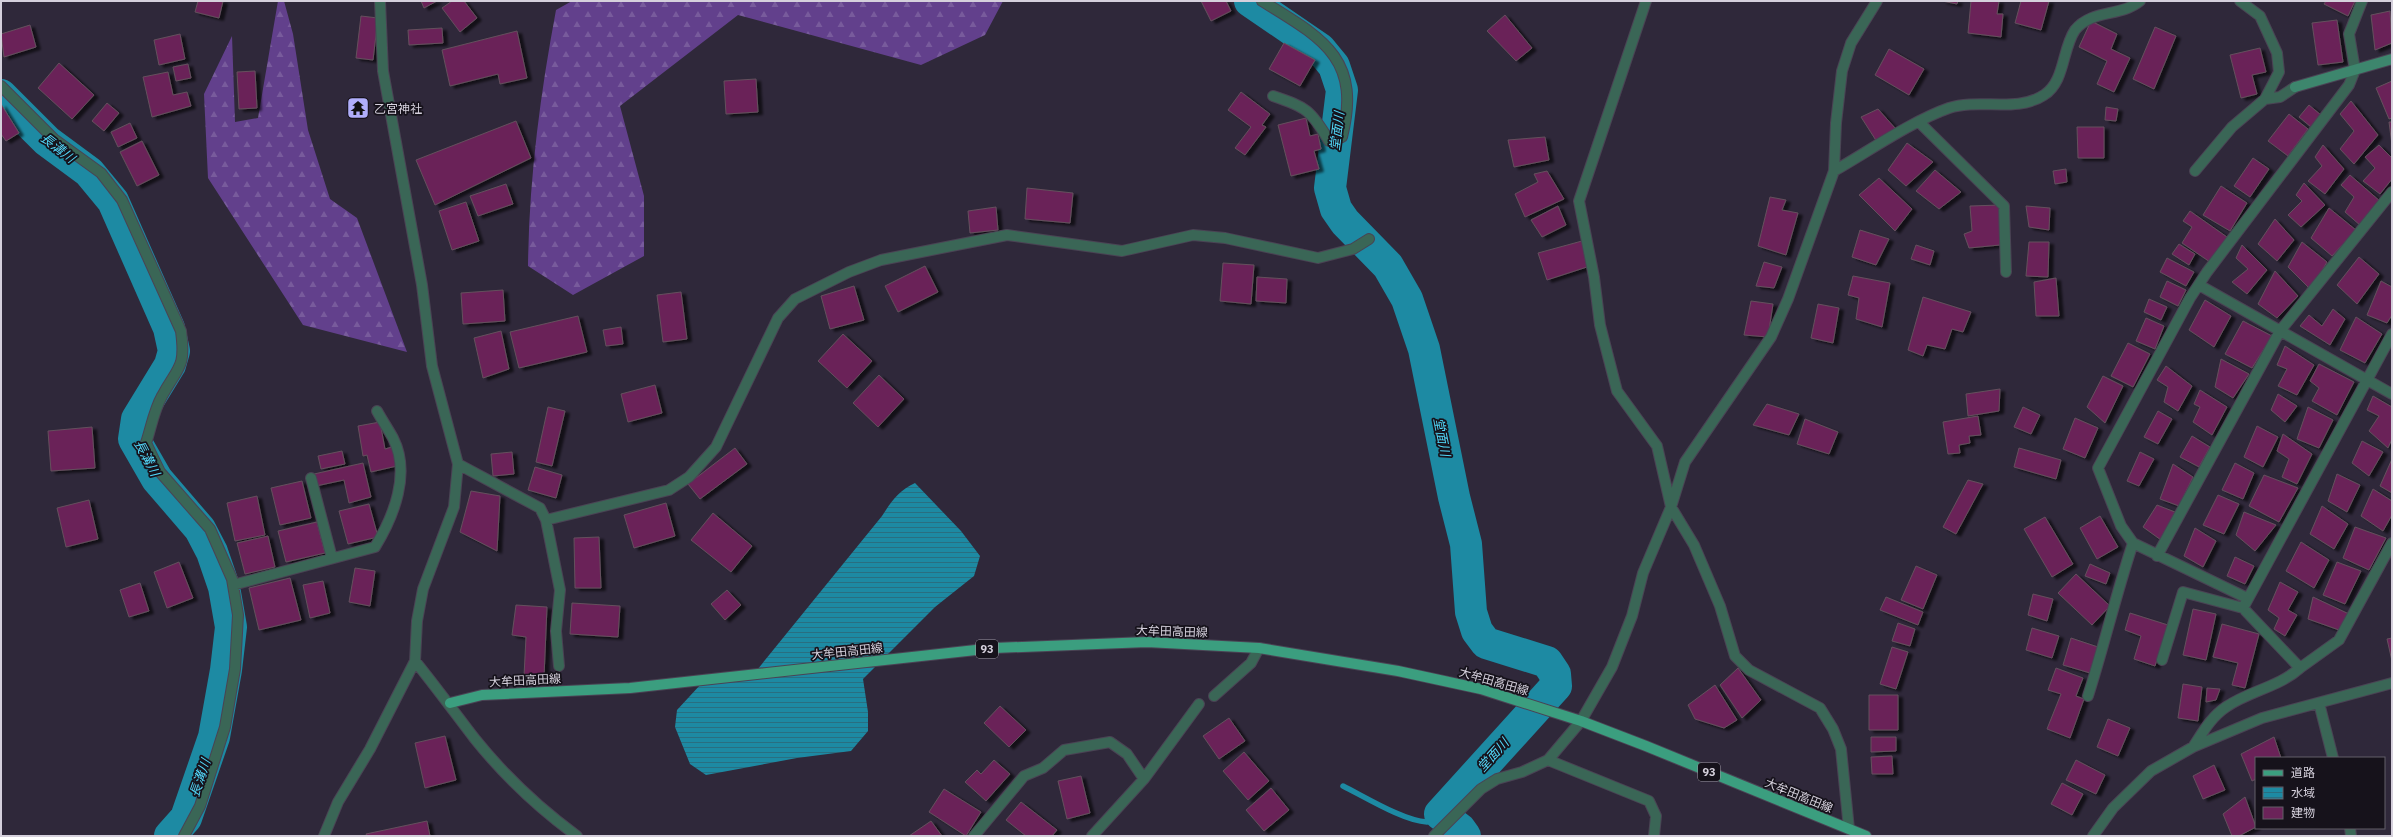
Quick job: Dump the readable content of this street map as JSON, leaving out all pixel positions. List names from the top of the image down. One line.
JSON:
{"streets":{"main road":["大牟田高田線","93"]},"water":["堂面川","長溝川"],"places":{"temple":["乙宮神社"]},"legend":["道路","水域","建物"]}
